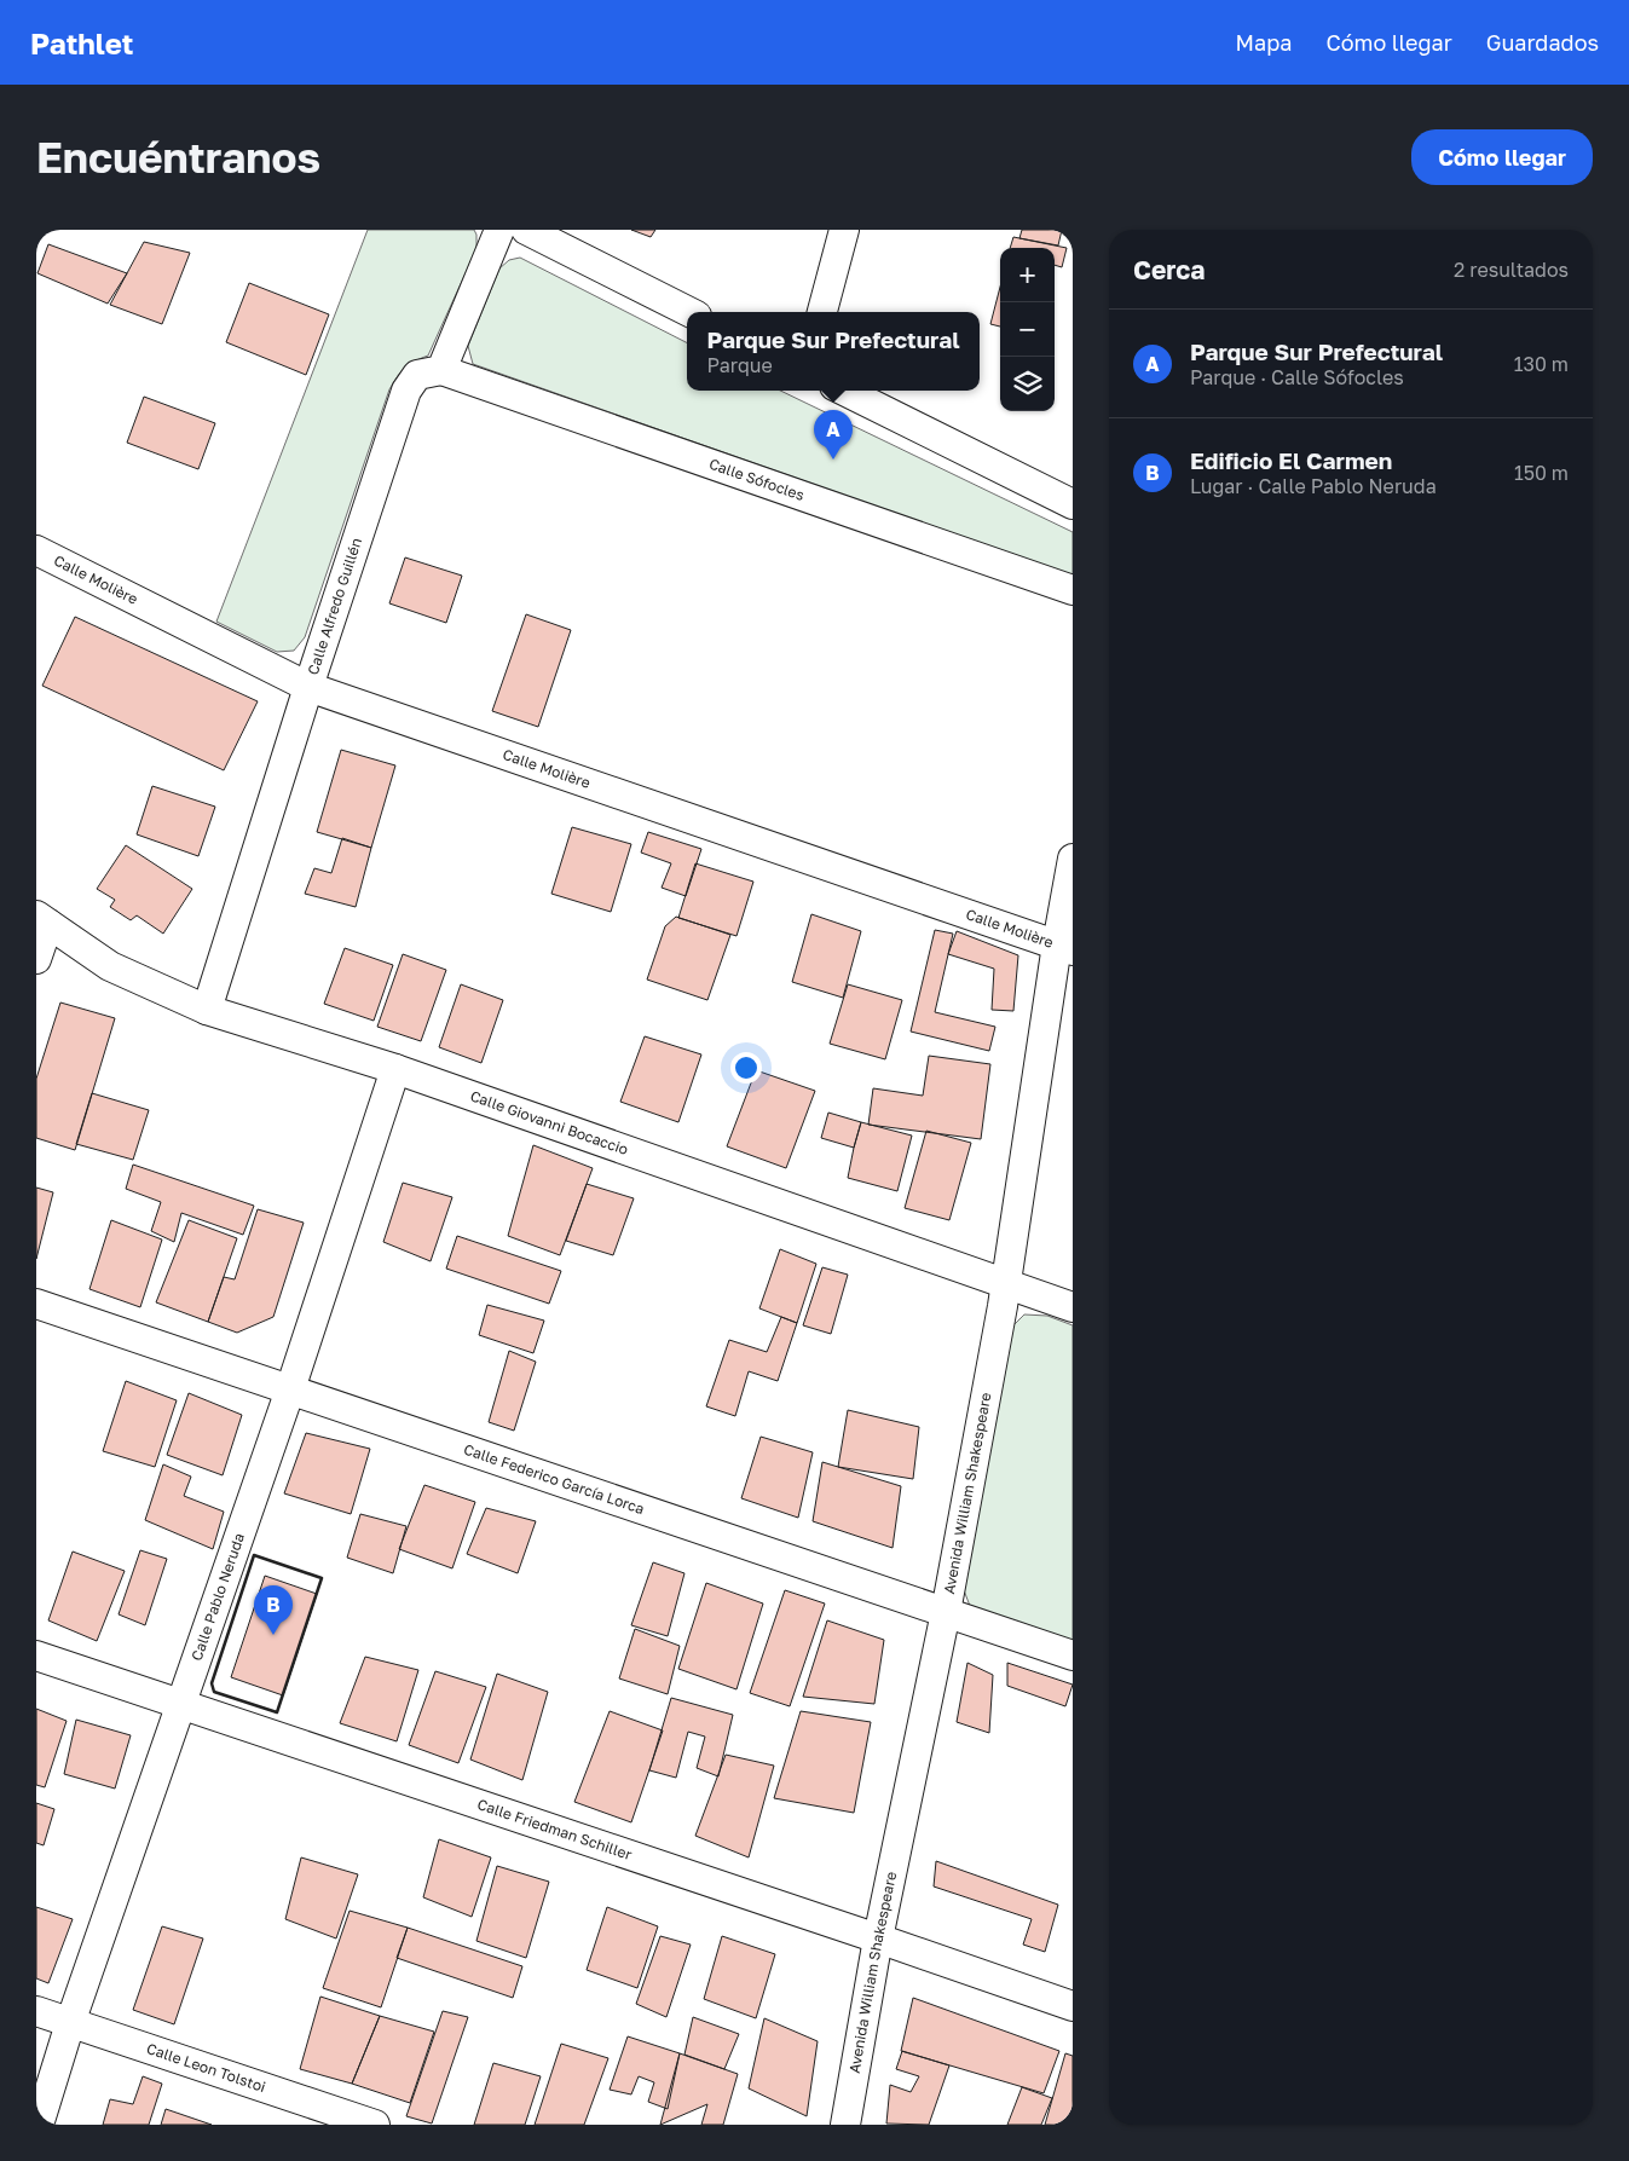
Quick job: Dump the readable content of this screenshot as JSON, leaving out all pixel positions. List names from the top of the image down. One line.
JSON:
{"streets":{"street":["Calle Sófocles","Calle Molière","Calle Alfredo Guillén","Calle Giovanni Bocaccio","Calle Federico García Lorca","Avenida William Shakespeare","Calle Pablo Neruda","Calle Friedman Schiller","Calle Leon Tolstoi"]},"crossings":[["Calle Sófocles","Calle Alfredo Guillén"],["Calle Molière","Calle Alfredo Guillén"],["Calle Molière","Avenida William Shakespeare"],["Calle Alfredo Guillén","Calle Giovanni Bocaccio"],["Calle Giovanni Bocaccio","Avenida William Shakespeare"],["Calle Giovanni Bocaccio","Calle Pablo Neruda"],["Calle Federico García Lorca","Avenida William Shakespeare"],["Calle Federico García Lorca","Calle Pablo Neruda"],["Avenida William Shakespeare","Calle Friedman Schiller"],["Calle Pablo Neruda","Calle Friedman Schiller"],["Calle Pablo Neruda","Calle Leon Tolstoi"]],"page":{"header":"Pathlet","nav":["Mapa","Cómo llegar","Guardados"],"buttons":"Cómo llegar","title":"Encuéntranos","heading":["Cerca","2 resultados"],"map_buttons":["+","−"],"list":[{"mark":"A","name":"Parque Sur Prefectural","note":"Parque · Calle Sófocles","value":"130 m"},{"mark":"B","name":"Edificio El Carmen","note":"Lugar · Calle Pablo Neruda","value":"150 m"}],"popup":["Parque Sur Prefectural","Parque"],"pins":["A","B"]}}
